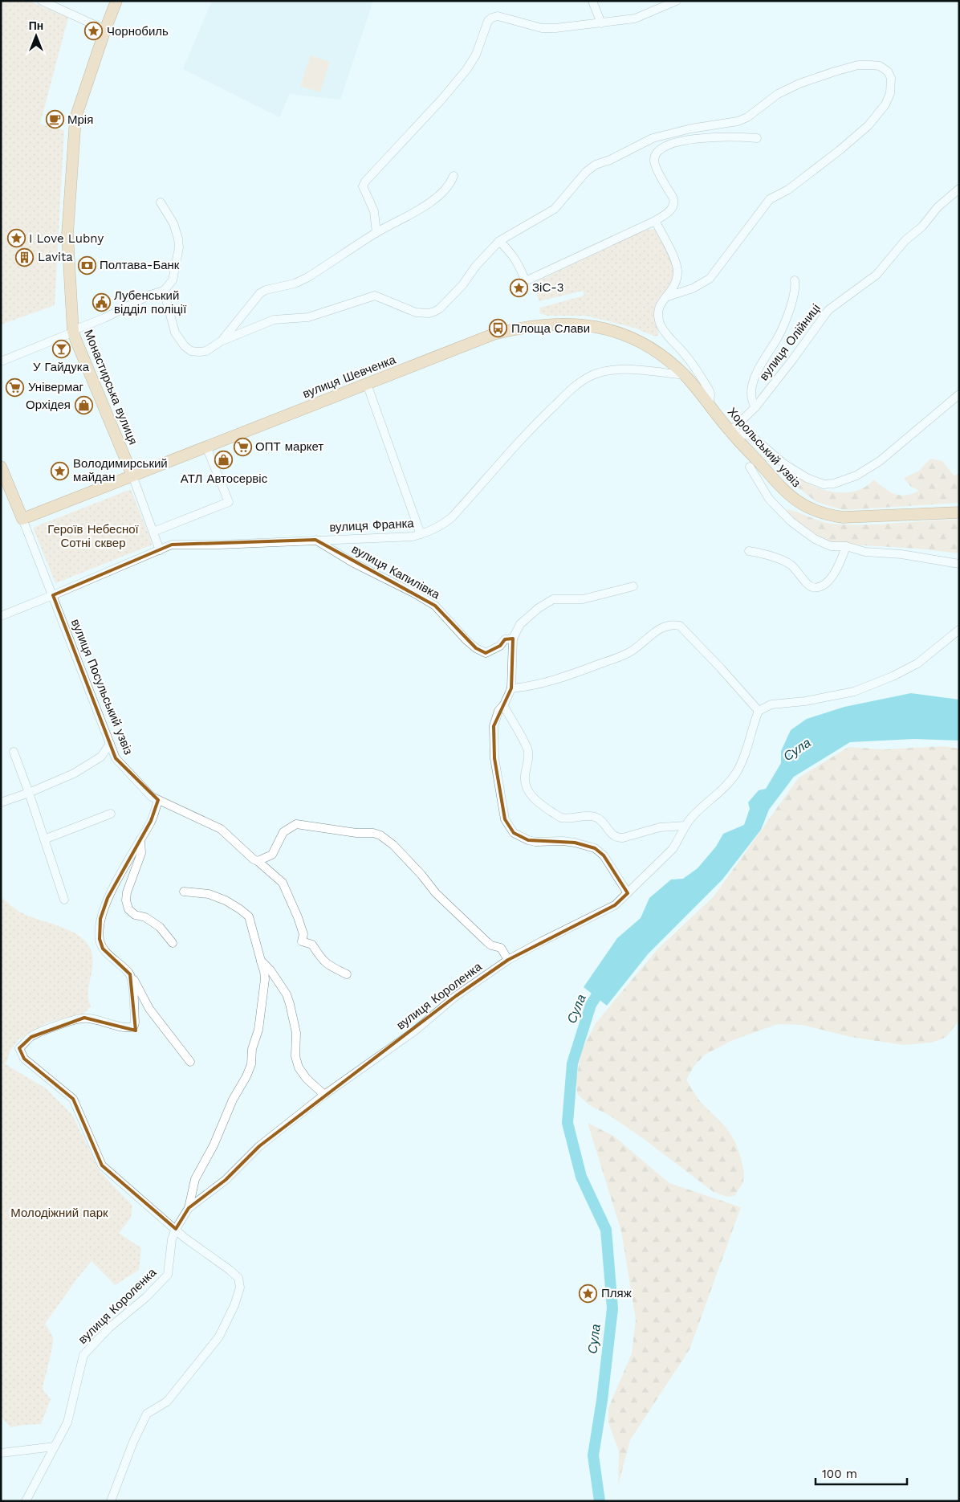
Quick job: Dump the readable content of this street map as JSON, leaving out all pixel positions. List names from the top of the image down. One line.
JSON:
{"streets":{"main road":["вулиця Шевченка","Монастирська вулиця","Хорольський узвіз"],"street":["вулиця Олійниці","вулиця Франка","вулиця Капилівка","вулиця Посульський узвіз","вулиця Короленка"]},"crossings":[["вулиця Олійниці","Хорольський узвіз"],["вулиця Шевченка","Монастирська вулиця"],["вулиця Шевченка","Хорольський узвіз"],["вулиця Шевченка","вулиця Франка"],["вулиця Шевченка","вулиця Посульський узвіз"],["Хорольський узвіз","вулиця Франка"],["вулиця Франка","вулиця Капилівка"],["вулиця Франка","вулиця Посульський узвіз"]],"water":["Сула"],"parks":["Героїв Небесної Сотні сквер","Молодіжний парк"],"places":{"place":["Чорнобиль","I Love Lubny","ЗіС-3","Володимирський майдан","Пляж"],"cafe":["Мрія"],"building":["Lavita"],"bank":["Полтава-Банк"],"public building":["Лубенський відділ поліції"],"bus stop":["Площа Слави"],"bar":["У Гайдука"],"supermarket":["Універмаг","ОПТ маркет"],"shop":["Орхідея","АТЛ Автосервіс"]},"scale_bar":"100 m","north":"top"}
